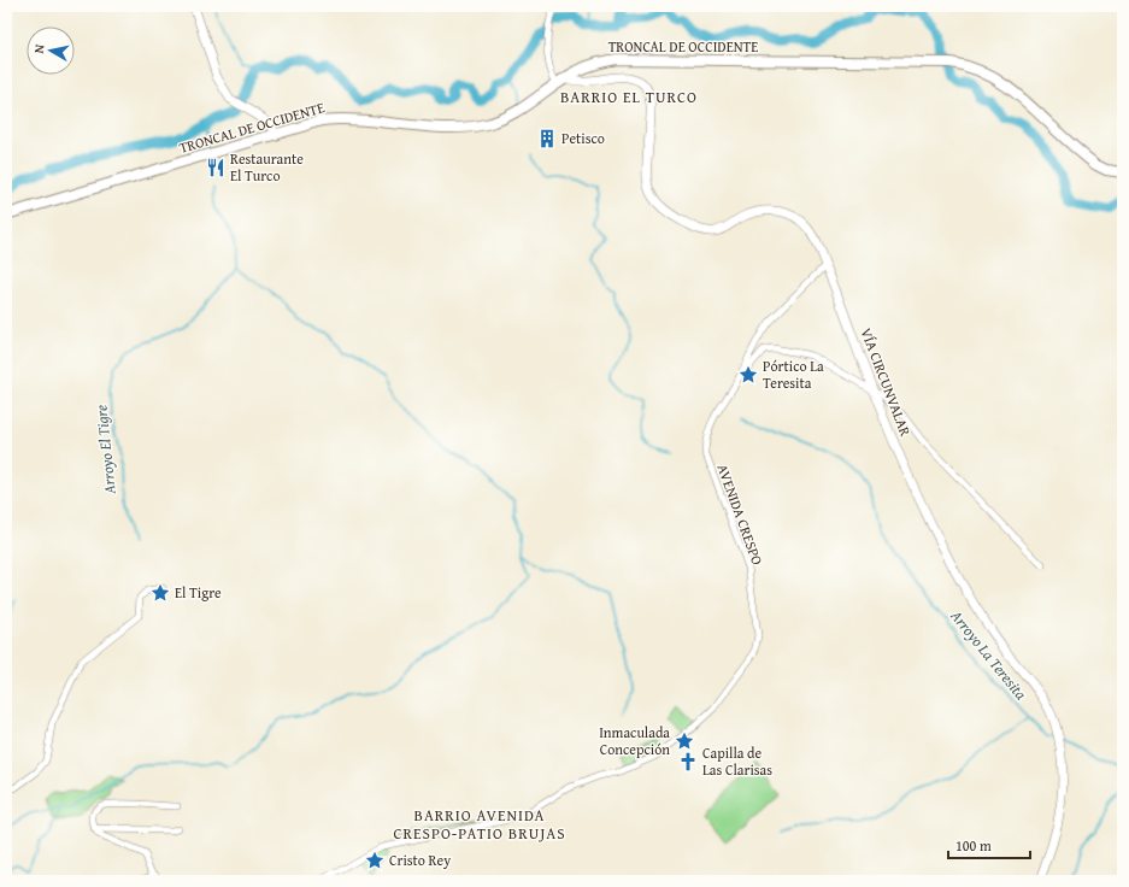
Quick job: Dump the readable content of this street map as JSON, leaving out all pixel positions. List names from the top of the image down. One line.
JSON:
{"streets":{"main road":["TRONCAL DE OCCIDENTE","VÍA CIRCUNVALAR"],"street":["AVENIDA CRESPO"]},"crossings":[["TRONCAL DE OCCIDENTE","VÍA CIRCUNVALAR"],["VÍA CIRCUNVALAR","AVENIDA CRESPO"]],"districts":["BARRIO EL TURCO","BARRIO AVENIDA CRESPO-PATIO BRUJAS"],"water":["Arroyo El Tigre","Arroyo La Teresita"],"places":{"building":["Petisco"],"restaurant":["Restaurante El Turco"],"place":["Pórtico La Teresita","El Tigre","Inmaculada Concepción","Cristo Rey"],"church":["Capilla de Las Clarisas"]},"scale_bar":"100 m","north":"left"}
